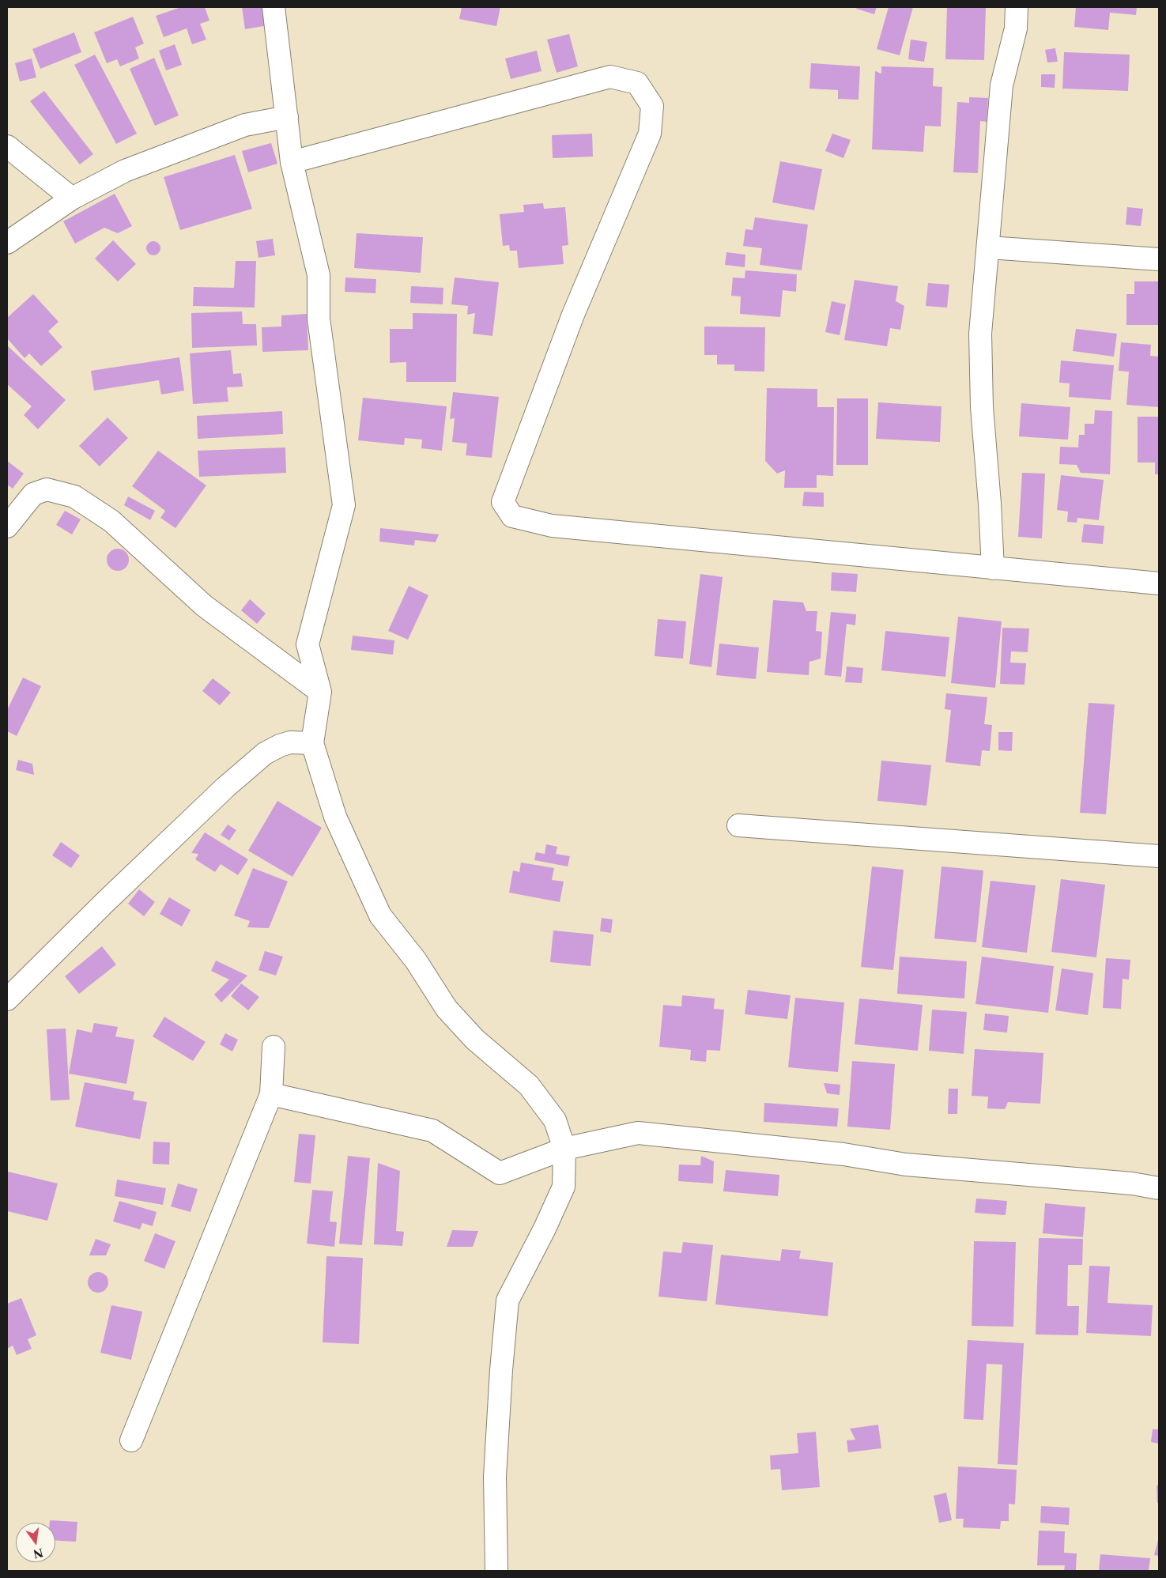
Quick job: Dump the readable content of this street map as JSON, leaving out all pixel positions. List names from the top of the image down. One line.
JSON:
{"north":"bottom"}
